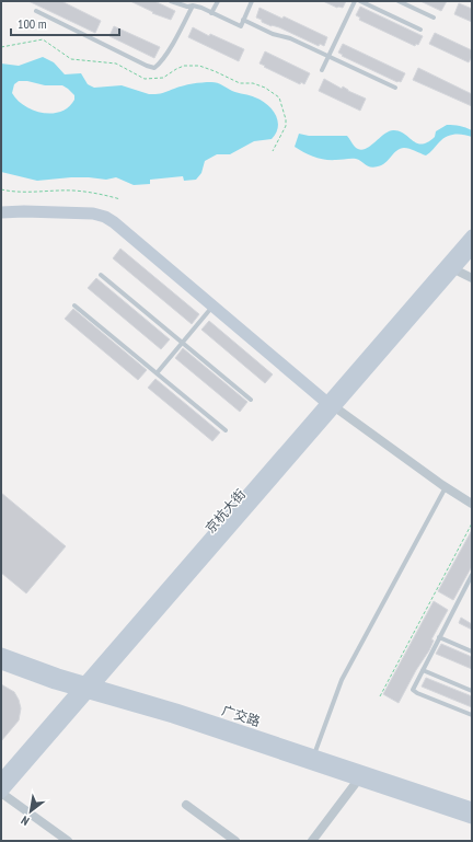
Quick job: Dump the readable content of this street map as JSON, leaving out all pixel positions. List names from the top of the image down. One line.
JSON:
{"streets":{"main road":["京杭大街","广交路"]},"crossings":[["京杭大街","广交路"]],"scale_bar":"100 m","north":"bottom left"}
